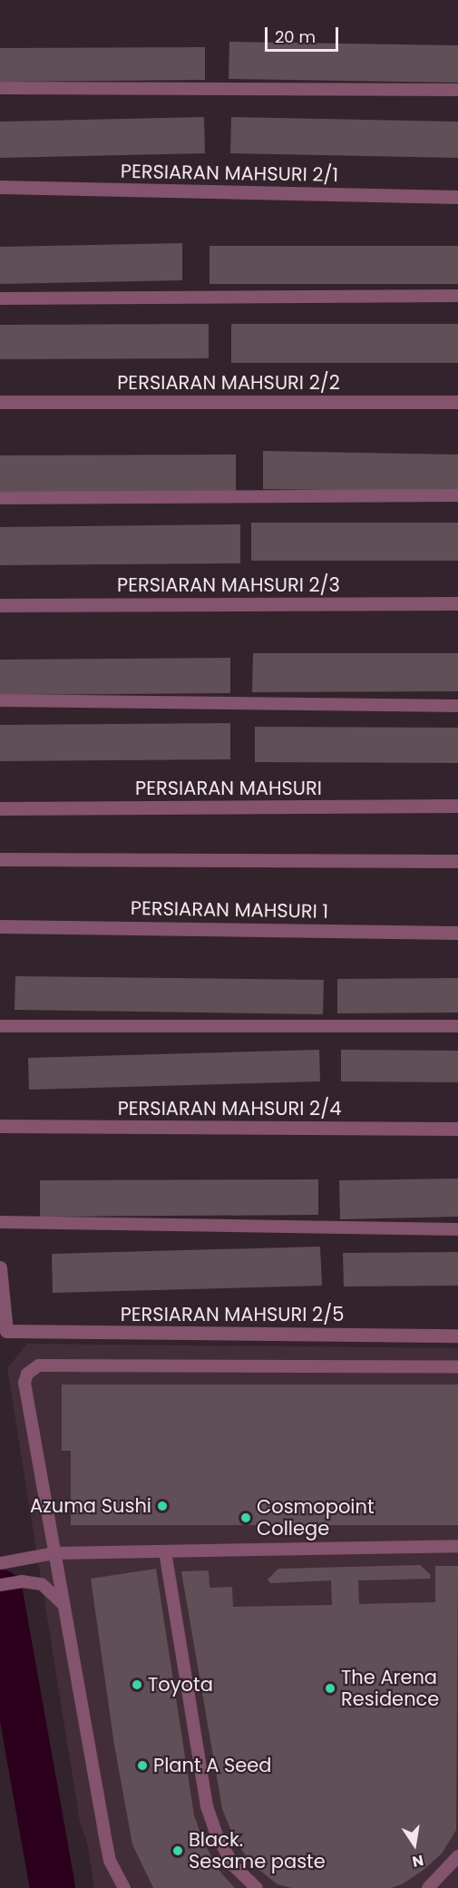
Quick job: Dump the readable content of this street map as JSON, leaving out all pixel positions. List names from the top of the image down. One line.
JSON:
{"streets":{"street":["PERSIARAN MAHSURI 2/1","PERSIARAN MAHSURI 2/2","PERSIARAN MAHSURI 2/3","PERSIARAN MAHSURI","PERSIARAN MAHSURI 1","PERSIARAN MAHSURI 2/4","PERSIARAN MAHSURI 2/5"]},"places":["Azuma Sushi","Cosmopoint College","Toyota","The Arena Residence","Plant A Seed","Black. Sesame paste"],"scale_bar":"20 m","north":"bottom"}
